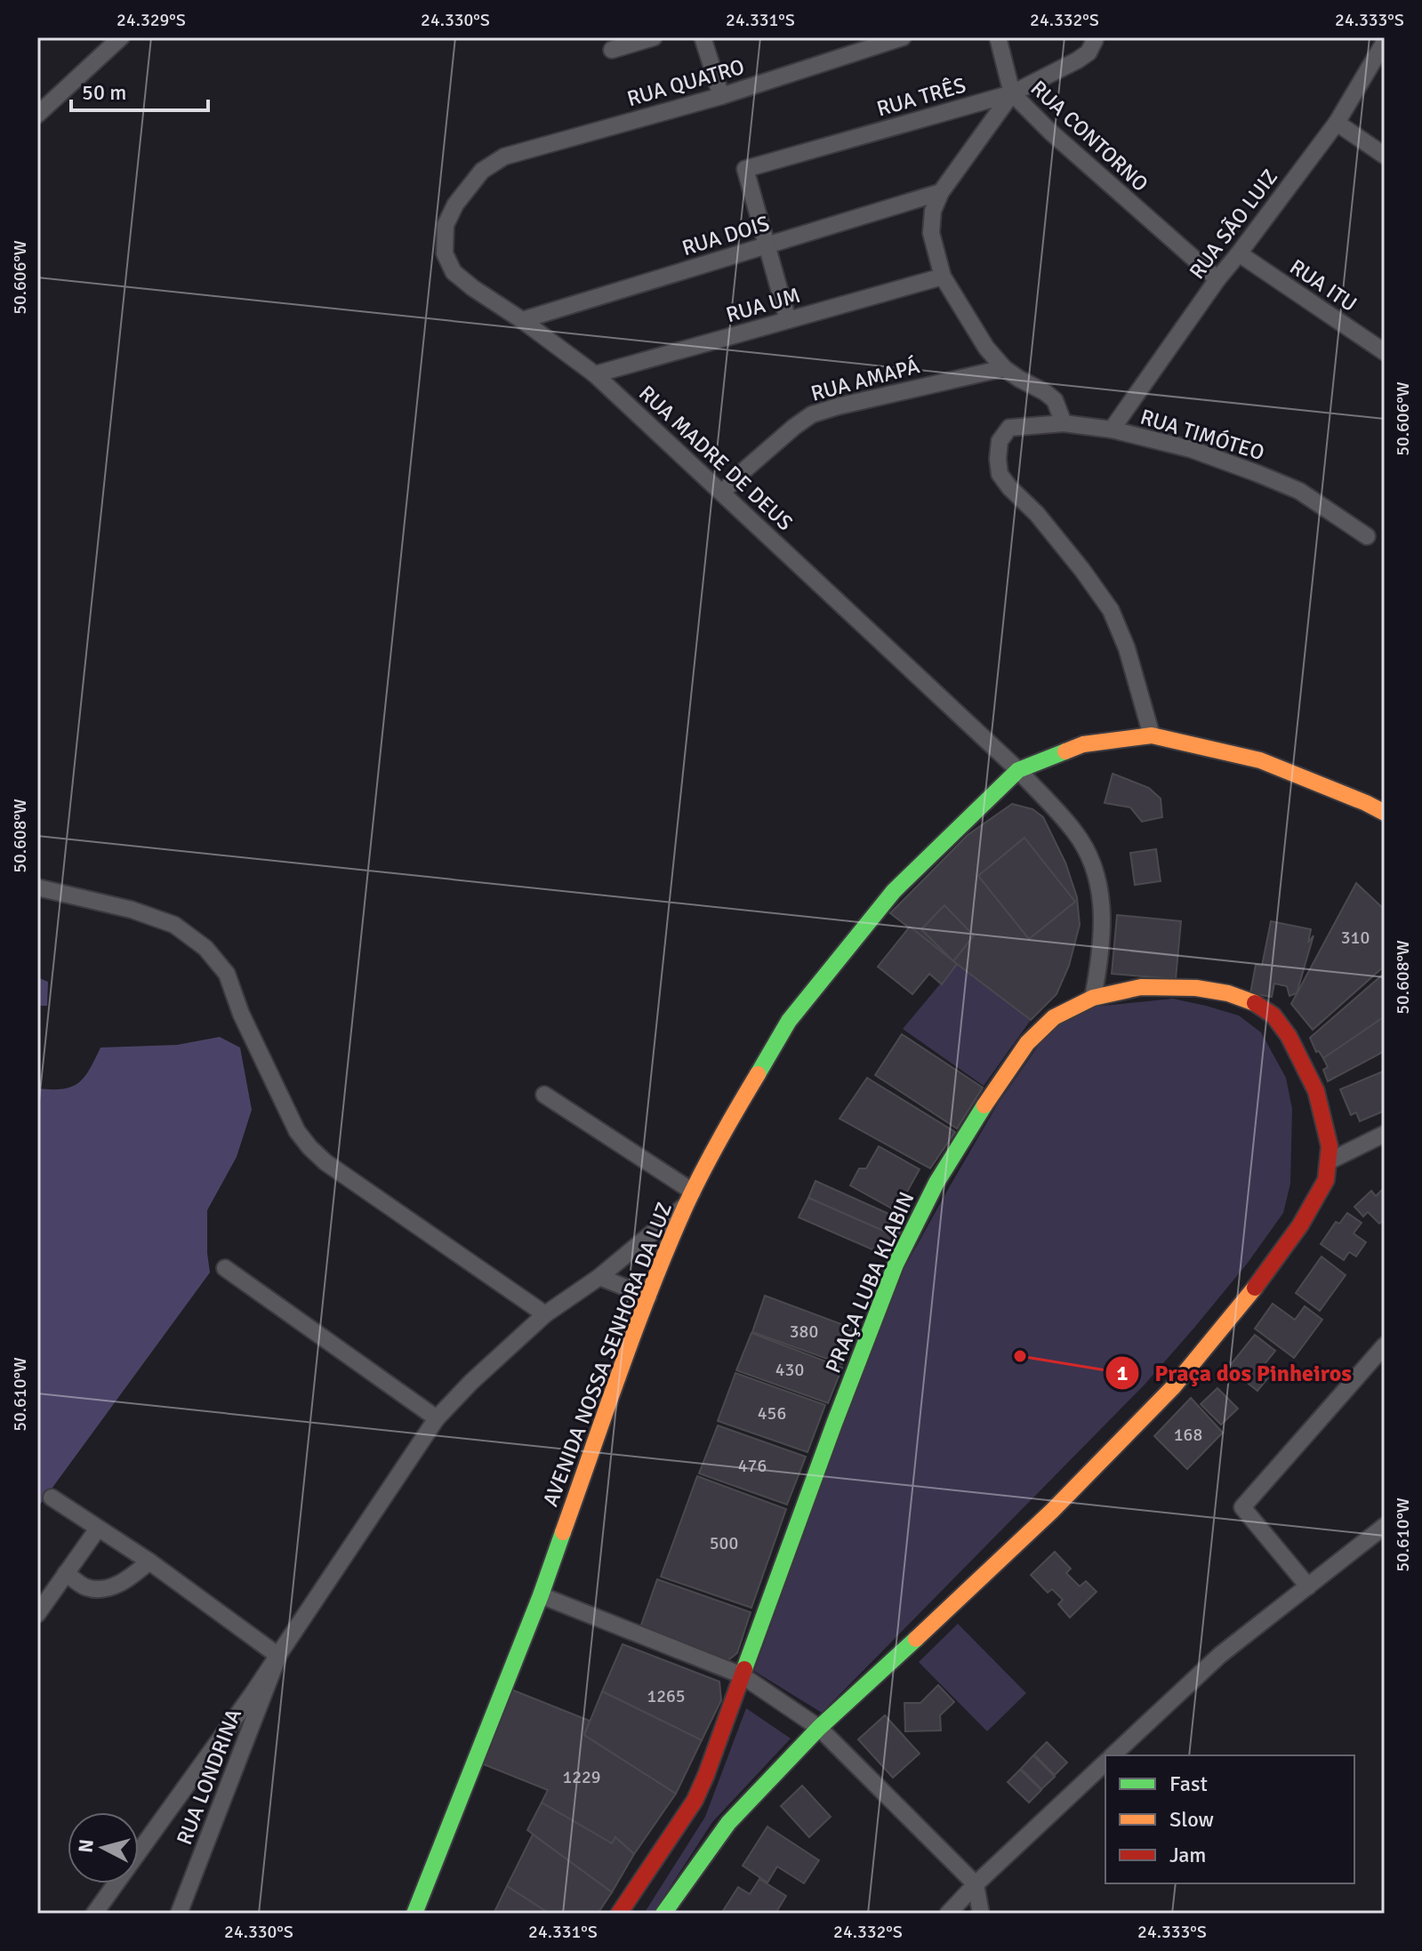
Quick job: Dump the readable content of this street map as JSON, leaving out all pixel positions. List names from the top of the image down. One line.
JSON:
{"streets":{"main road":["PRAÇA LUBA KLABIN","AVENIDA NOSSA SENHORA DA LUZ"],"street":["RUA QUATRO","RUA TRÊS","RUA CONTORNO","RUA SÃO LUIZ","RUA DOIS","RUA ITU","RUA UM","RUA AMAPÁ","RUA TIMÓTEO","RUA MADRE DE DEUS","RUA LONDRINA"]},"crossings":[["RUA QUATRO","RUA MADRE DE DEUS"],["RUA TRÊS","RUA CONTORNO"],["RUA TRÊS","RUA DOIS"],["RUA CONTORNO","RUA SÃO LUIZ"],["RUA CONTORNO","RUA DOIS"],["RUA CONTORNO","RUA UM"],["RUA CONTORNO","RUA AMAPÁ"],["RUA CONTORNO","RUA TIMÓTEO"],["RUA SÃO LUIZ","RUA ITU"],["RUA SÃO LUIZ","RUA TIMÓTEO"],["RUA DOIS","RUA MADRE DE DEUS"],["RUA UM","RUA MADRE DE DEUS"],["RUA AMAPÁ","RUA MADRE DE DEUS"],["RUA TIMÓTEO","AVENIDA NOSSA SENHORA DA LUZ"],["RUA MADRE DE DEUS","PRAÇA LUBA KLABIN"],["RUA MADRE DE DEUS","AVENIDA NOSSA SENHORA DA LUZ"]],"places":["Praça dos Pinheiros"],"house_numbers":["310","380","430","456","168","476","500","1265","1229"],"legend":["Fast","Slow","Jam"],"scale_bar":"50 m","north":"left","coordinates":["24.329°S","24.330°S","24.331°S","24.332°S","24.333°S","50.606°W","50.608°W","50.610°W"]}
